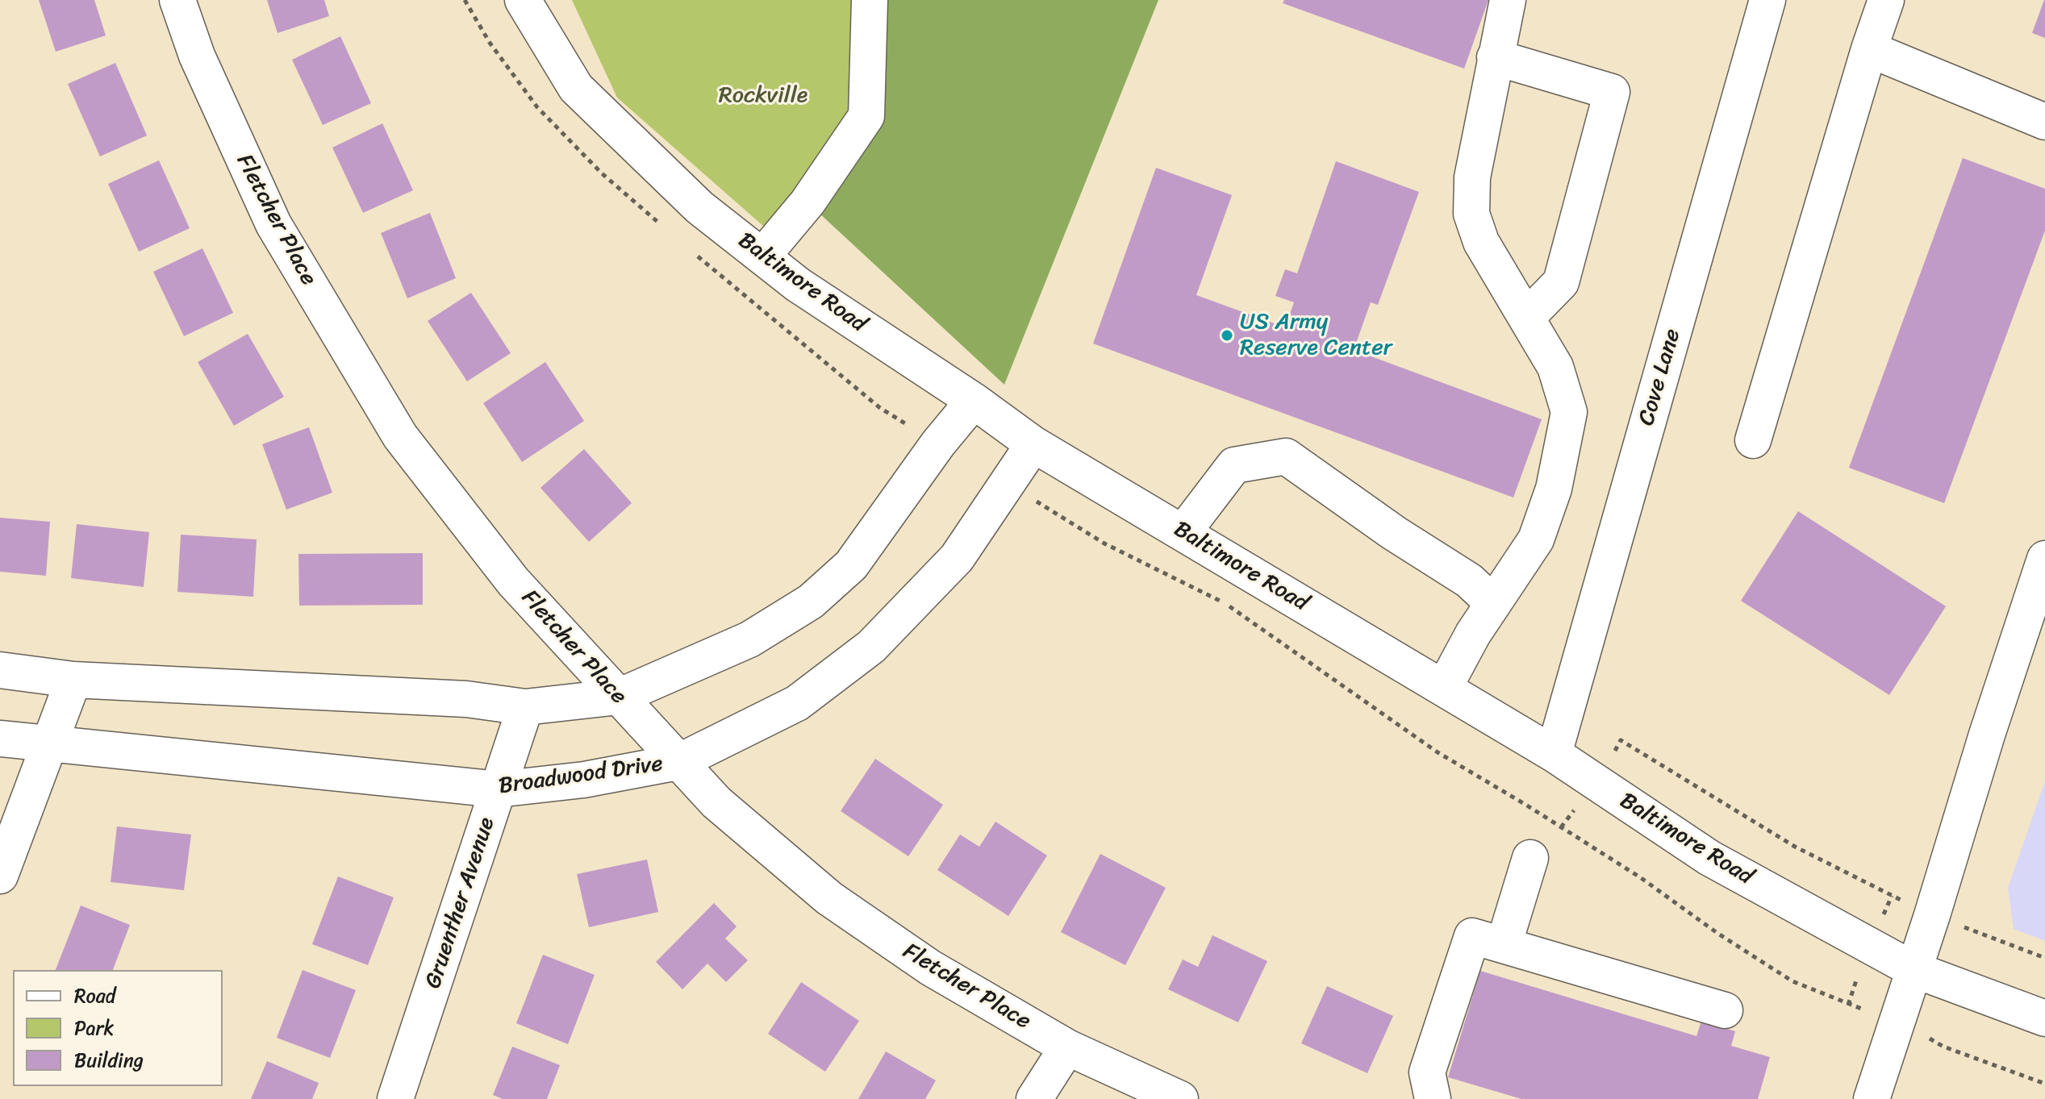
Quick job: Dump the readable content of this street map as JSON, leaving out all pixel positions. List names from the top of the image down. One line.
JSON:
{"streets":{"street":["Fletcher Place","Baltimore Road","Cove Lane","Broadwood Drive","Gruenther Avenue"]},"crossings":[["Fletcher Place","Broadwood Drive"],["Baltimore Road","Cove Lane"],["Baltimore Road","Broadwood Drive"],["Broadwood Drive","Gruenther Avenue"]],"parks":["Rockville"],"places":["US Army Reserve Center"],"legend":["Road","Park","Building"]}
